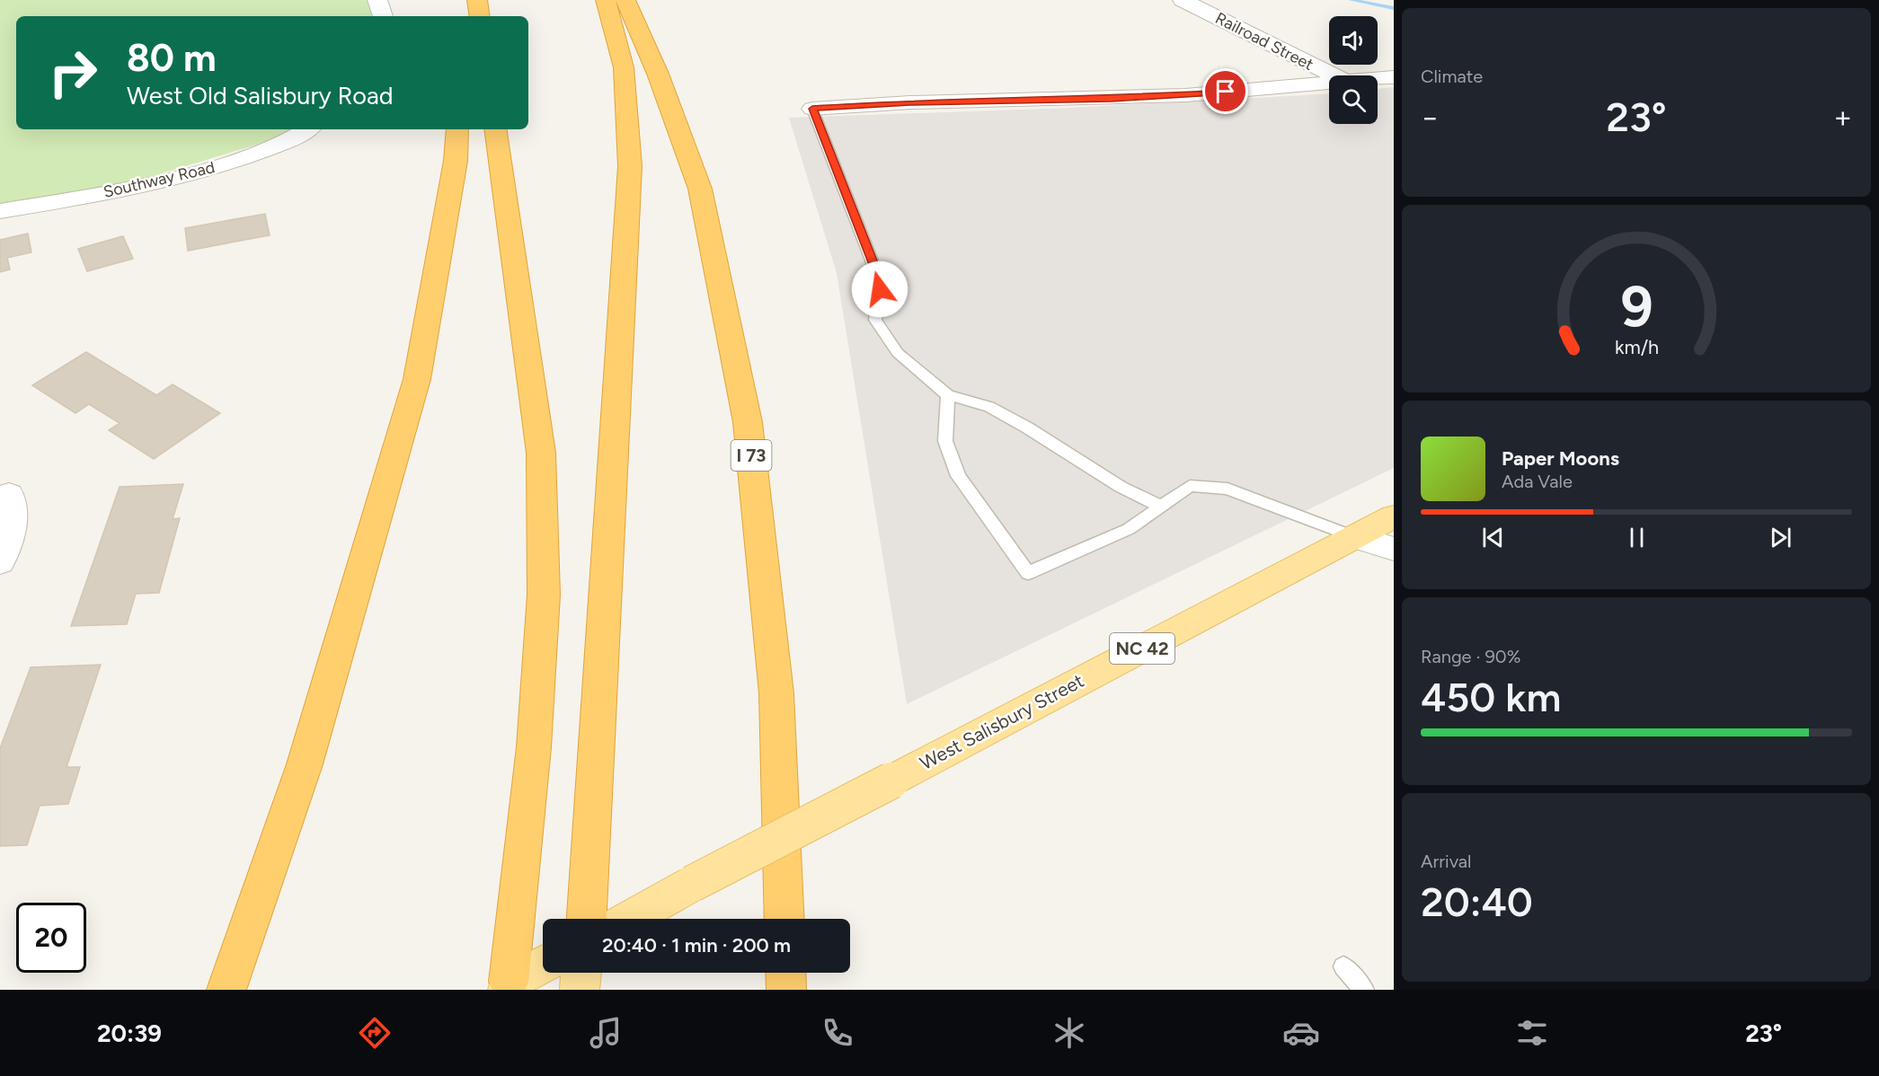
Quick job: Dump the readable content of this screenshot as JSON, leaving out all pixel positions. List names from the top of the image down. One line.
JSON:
{"streets":{"highway":["I 73"],"main road":["NC 42","West Salisbury Street"],"street":["Railroad Street","Southway Road"]},"page":{"tile":["Climate",["Range · 90%","450 km"],["Arrival","20:40"]],"turn":["80 m","West Old Salisbury Road"],"heat":["−","23°","+"],"song":["Paper Moons","Ada Vale"],"limit":"20","trip":"20:40 · 1 min · 200 m","tabs":["20:39","23°"],"gauge":["9","km/h"]}}
